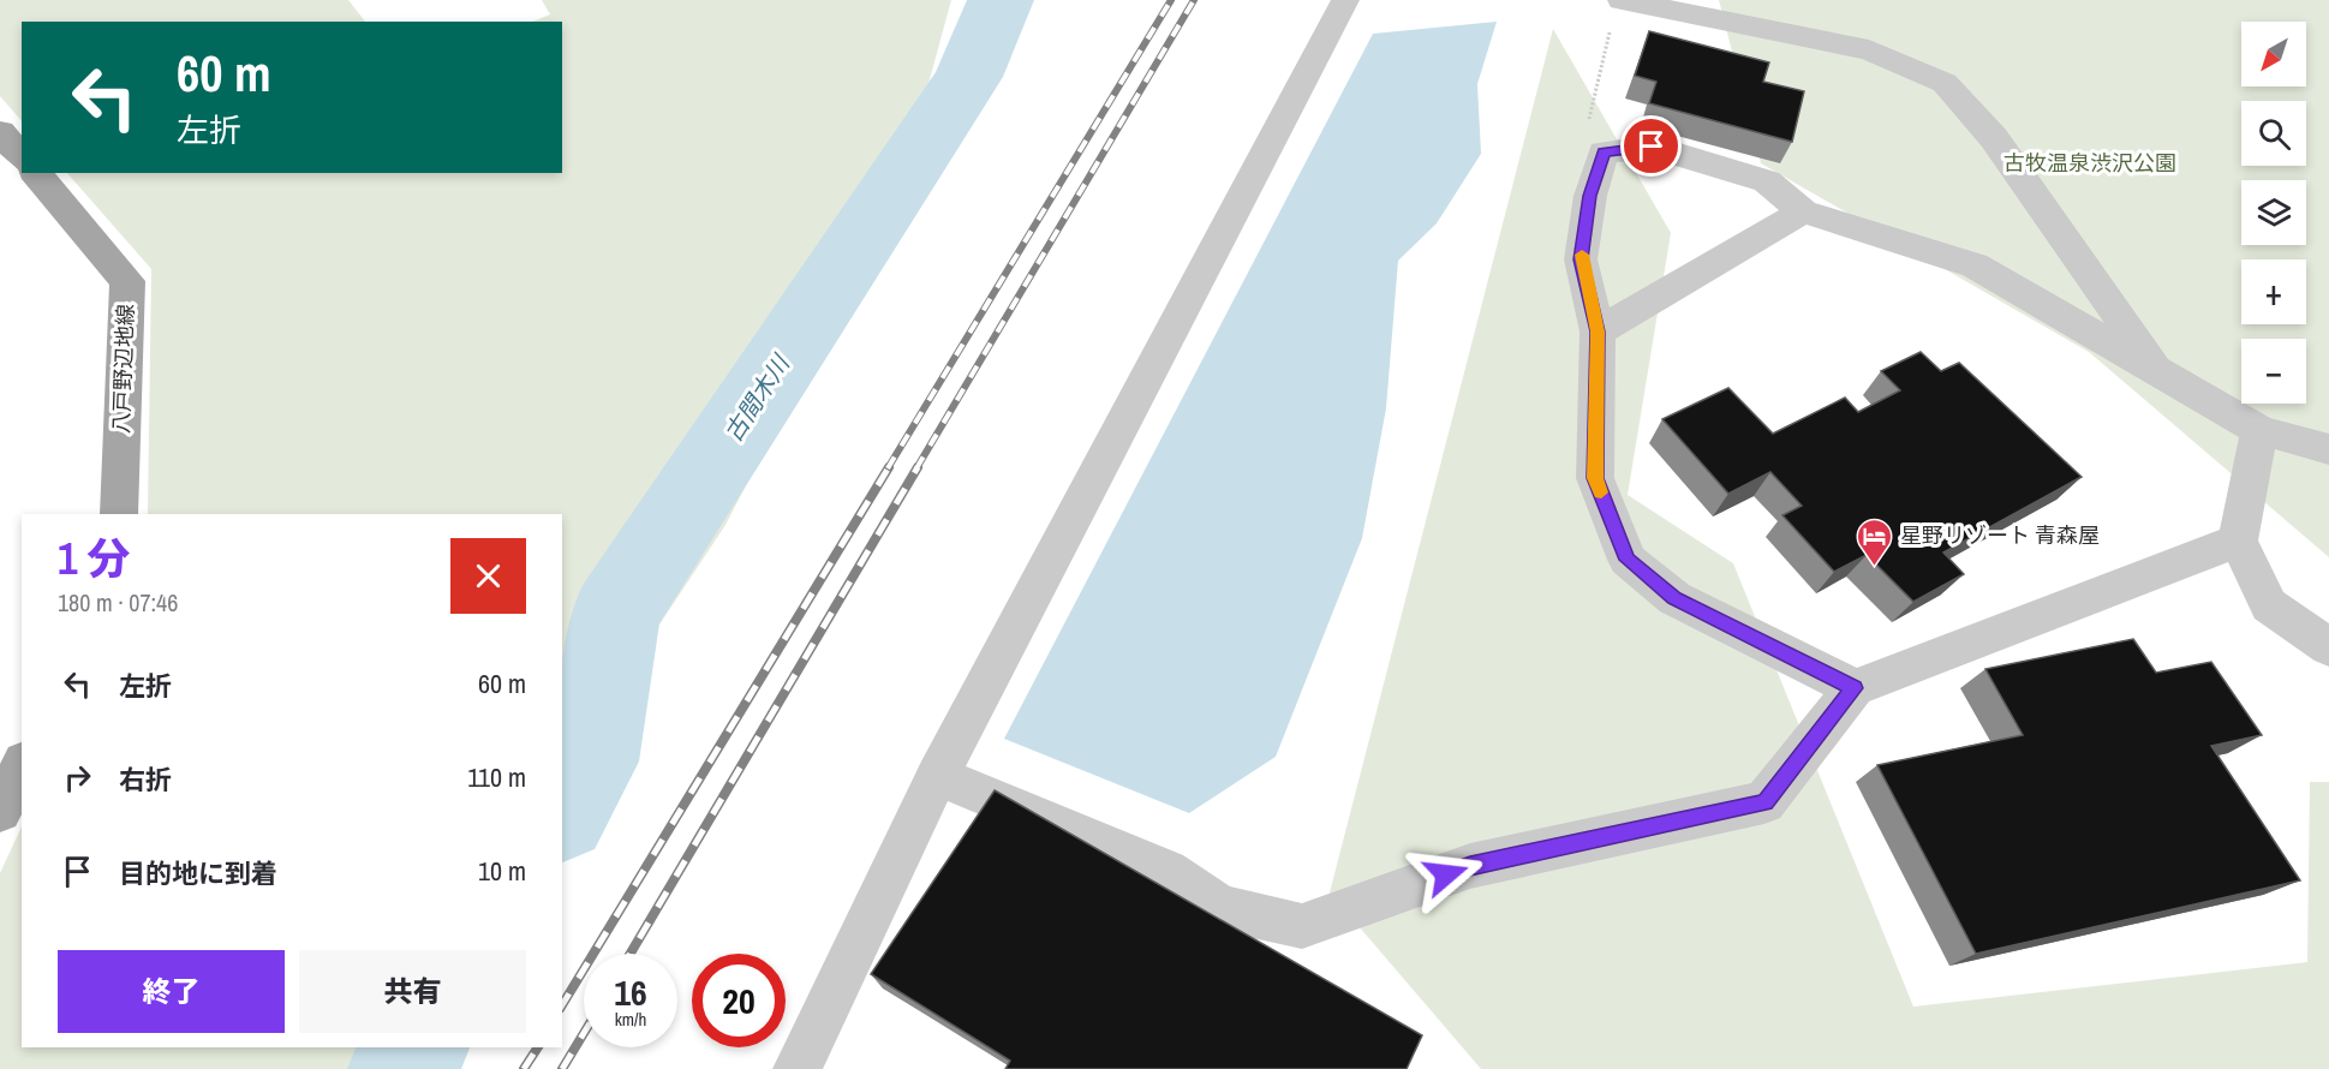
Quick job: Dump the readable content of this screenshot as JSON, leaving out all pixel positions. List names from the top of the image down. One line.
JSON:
{"streets":{"main road":["八戸野辺地線"]},"water":["古間木川"],"parks":["古牧温泉渋沢公園"],"places":{"hotel":["星野リゾート 青森屋"]},"north":"bottom left","page":{"map_buttons":["+","−"],"turn":["60 m","左折"],"heading":["1 分","180 m · 07:46"],"list":[{"name":"左折","value":"60 m"},{"name":"右折","value":"110 m"},{"name":"目的地に到着","value":"10 m"}],"buttons":["終了","共有"],"speed":"16 km/h","limit":"20"}}
